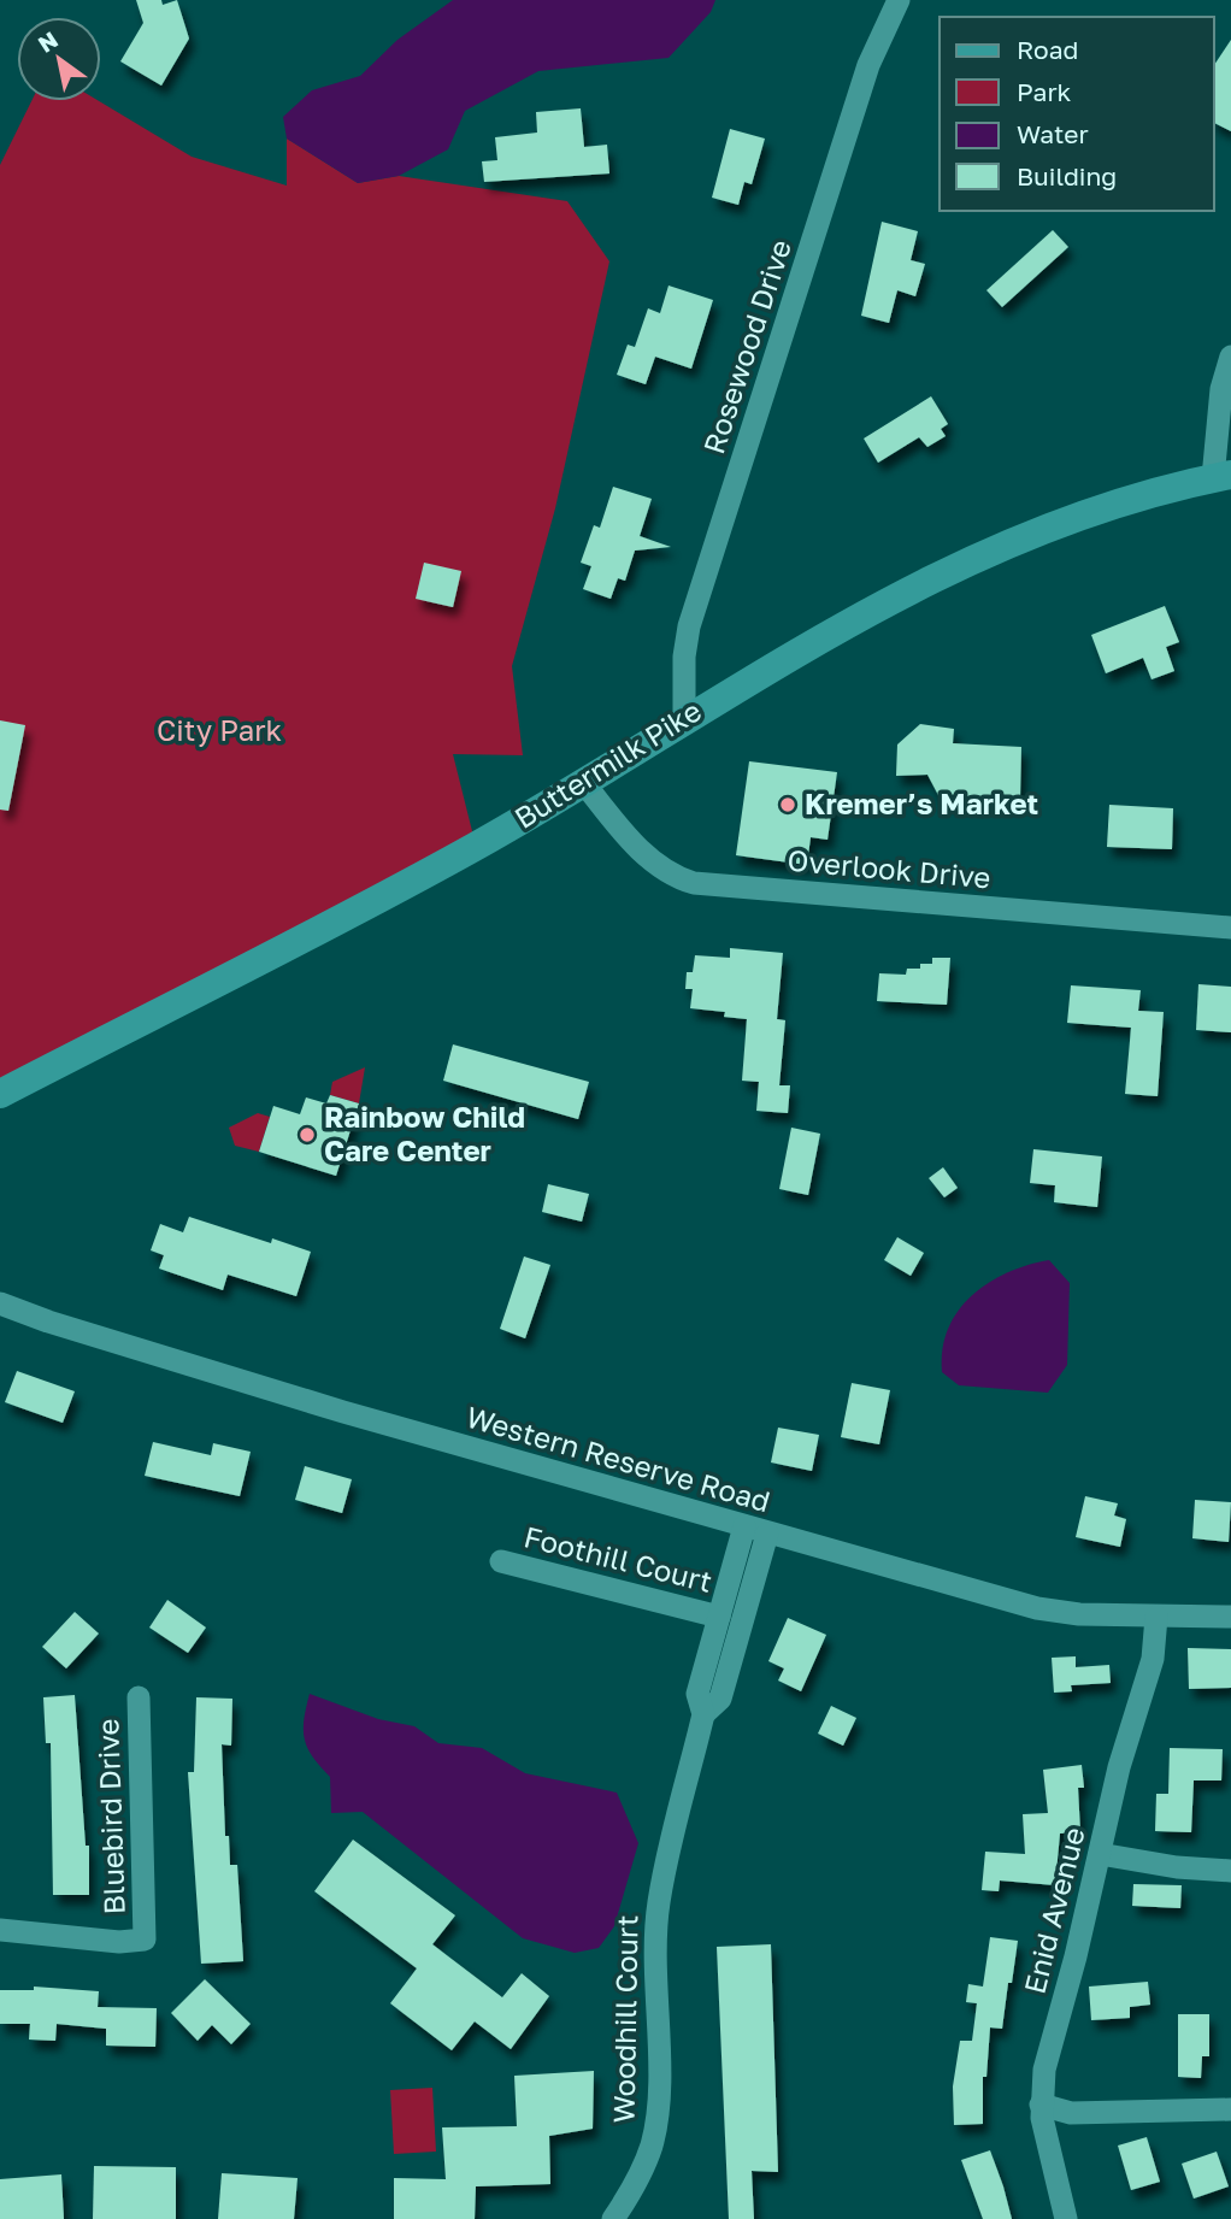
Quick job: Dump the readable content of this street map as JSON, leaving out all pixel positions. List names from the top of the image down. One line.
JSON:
{"streets":{"main road":["Buttermilk Pike"],"street":["Rosewood Drive","Overlook Drive","Western Reserve Road","Foothill Court","Bluebird Drive","Enid Avenue","Woodhill Court"]},"crossings":[["Rosewood Drive","Buttermilk Pike"],["Buttermilk Pike","Overlook Drive"],["Western Reserve Road","Enid Avenue"],["Western Reserve Road","Woodhill Court"],["Foothill Court","Woodhill Court"]],"parks":["City Park"],"places":["Kremer’s Market","Rainbow Child Care Center"],"legend":["Road","Park","Water","Building"],"north":"top left"}
